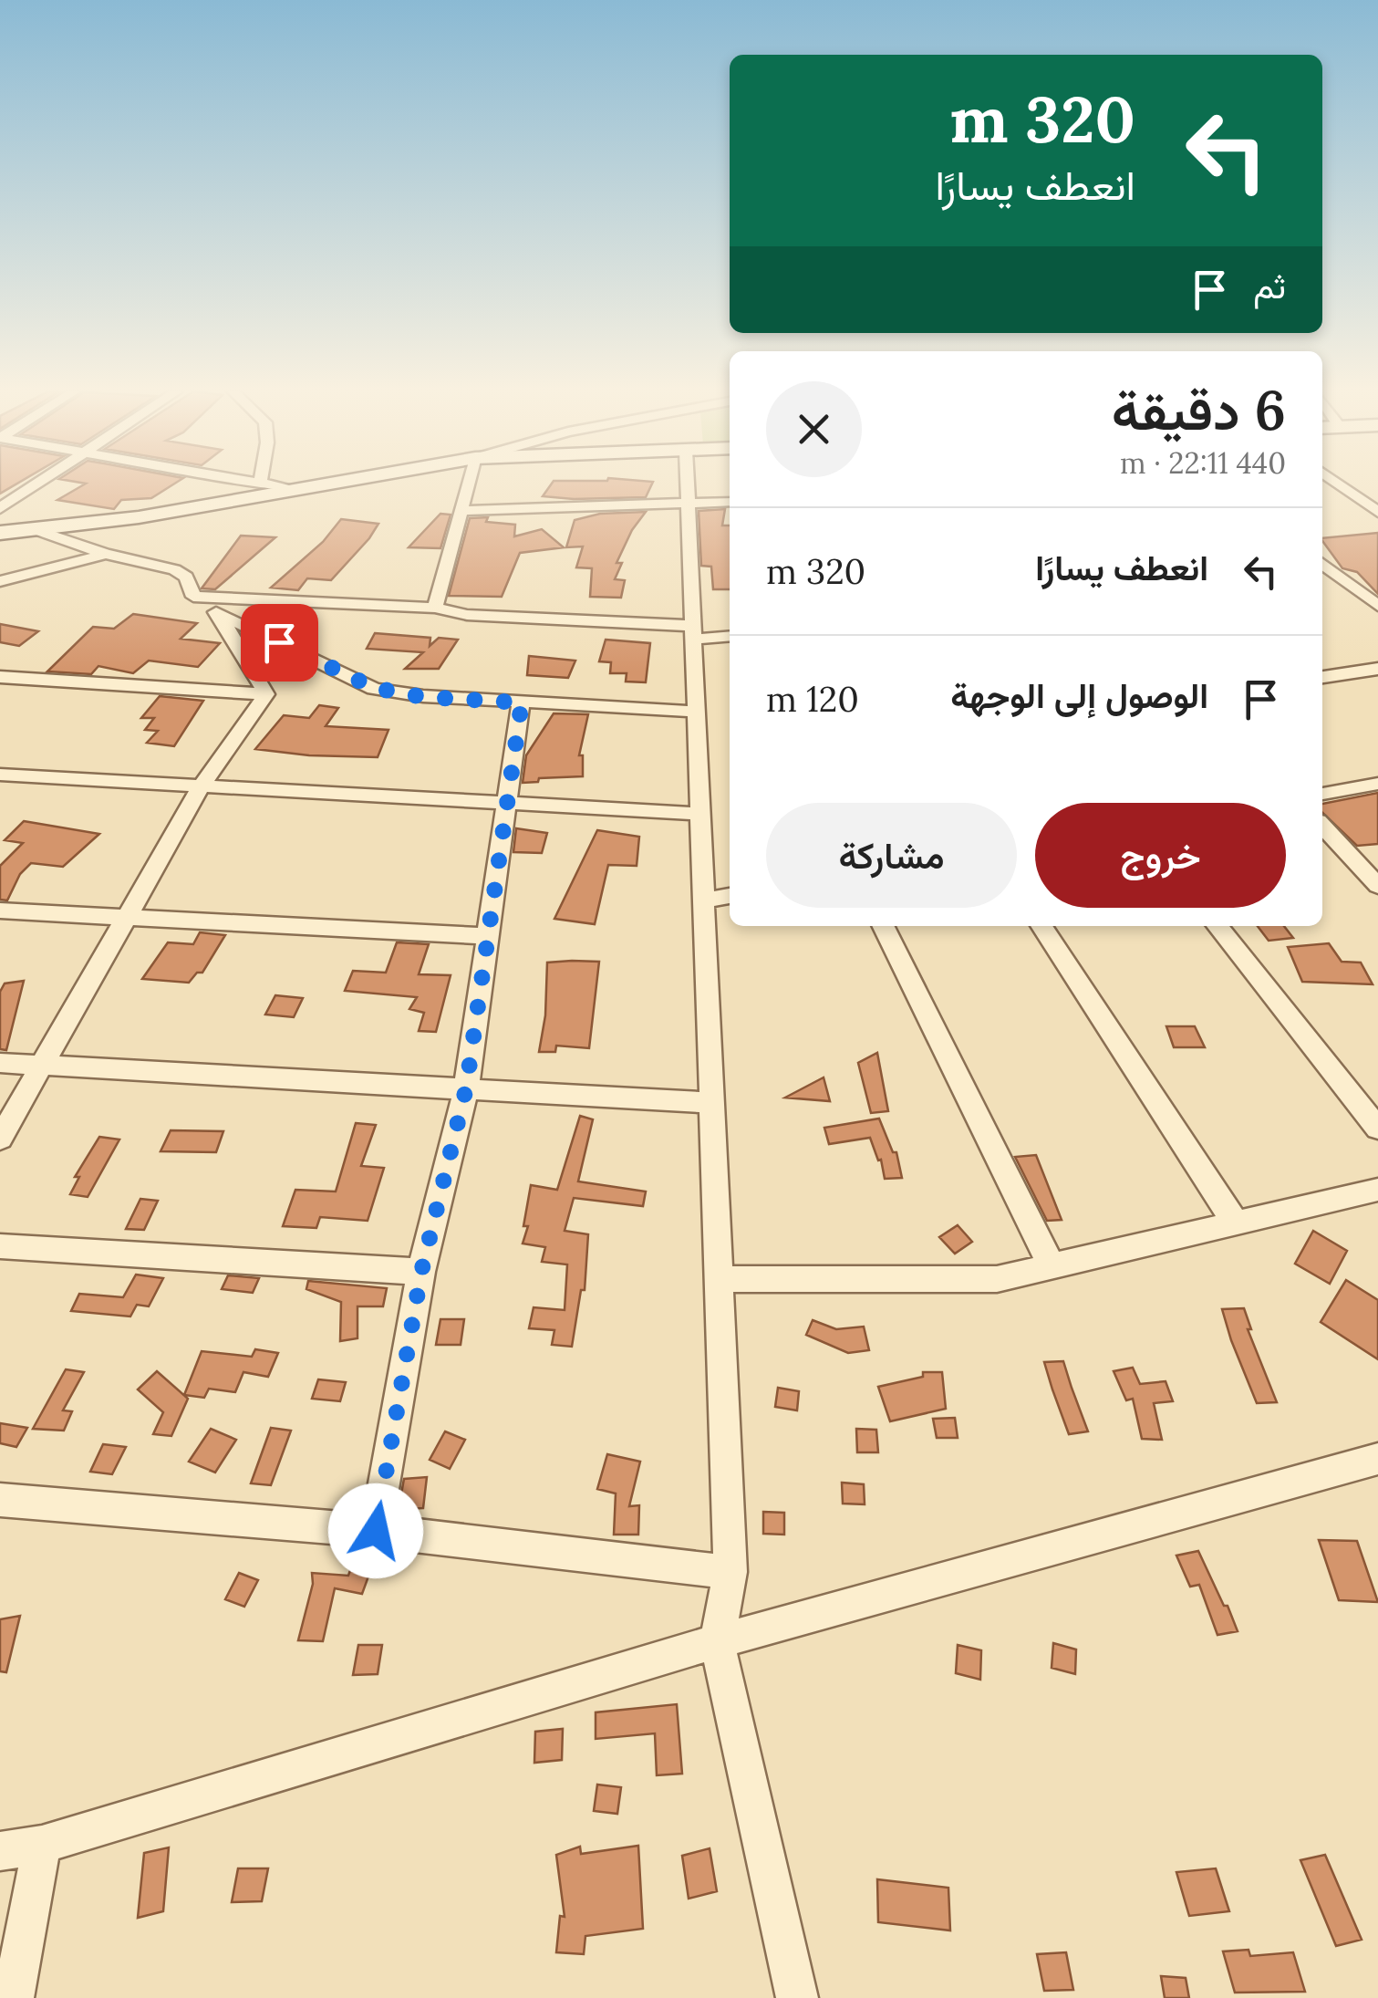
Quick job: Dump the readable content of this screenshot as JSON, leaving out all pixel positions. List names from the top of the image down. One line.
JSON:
{"page":{"turn":["320 m","انعطف يسارًا"],"then":"ثم","heading":["6 دقيقة","440 m · 22:11"],"list":[{"name":"انعطف يسارًا","value":"320 m"},{"name":"الوصول إلى الوجهة","value":"120 m"}],"buttons":["خروج","مشاركة"]}}
